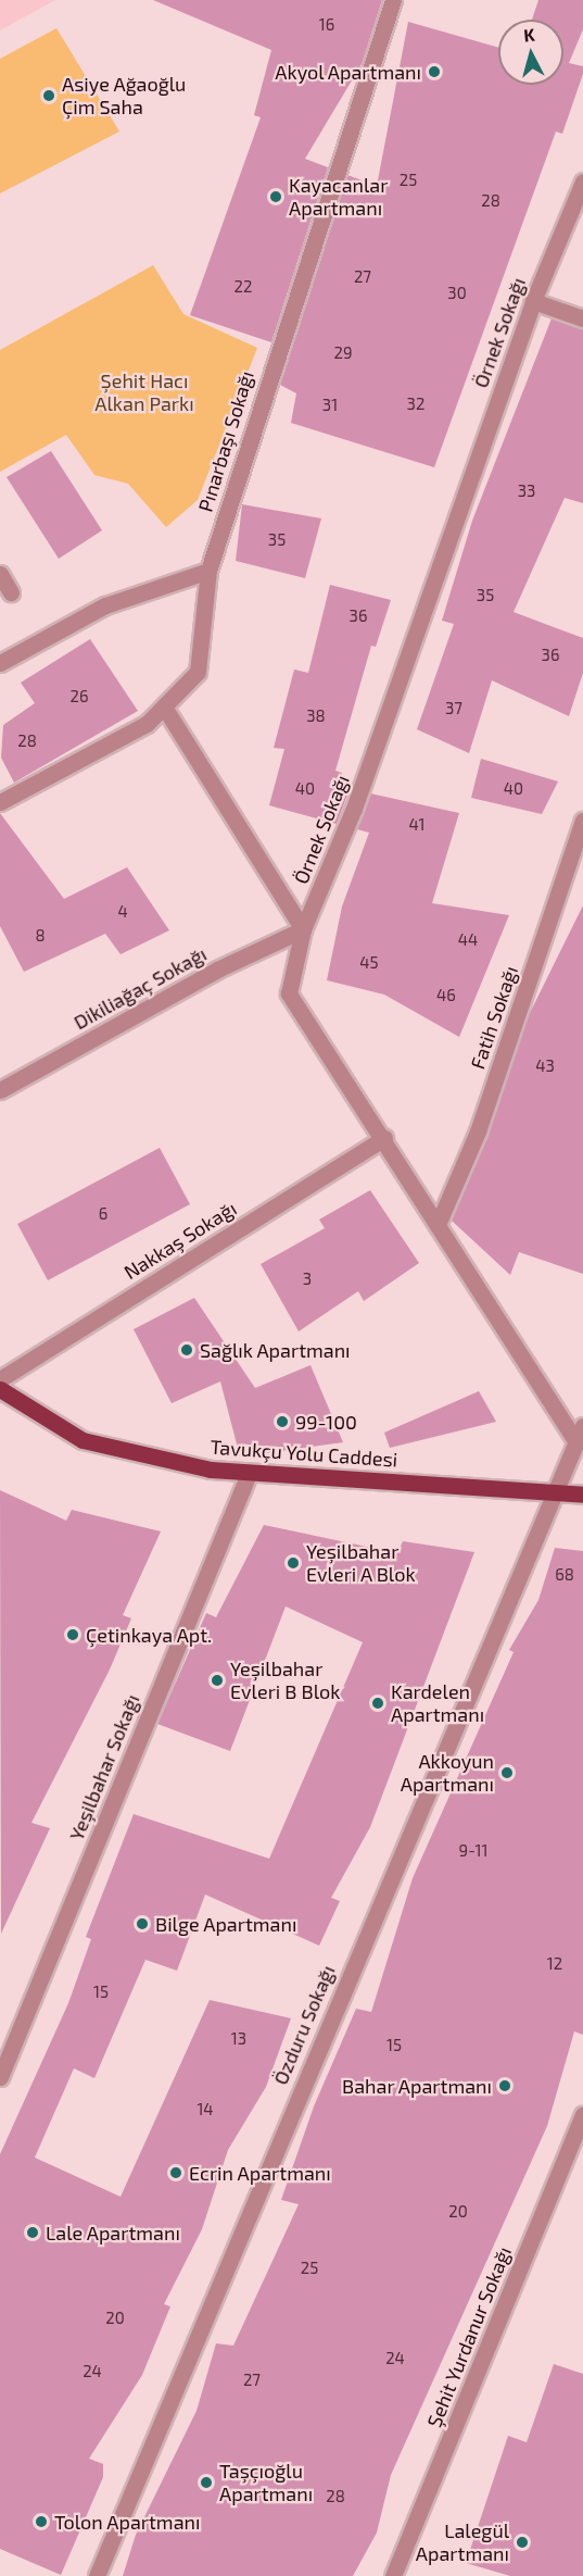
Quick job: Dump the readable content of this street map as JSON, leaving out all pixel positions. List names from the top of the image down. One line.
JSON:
{"streets":{"main road":["Tavukçu Yolu Caddesi"],"street":["Örnek Sokağı","Pınarbaşı Sokağı","Dikiliağaç Sokağı","Fatih Sokağı","Nakkaş Sokağı","Yeşilbahar Sokağı","Özduru Sokağı","Şehit Yurdanur Sokağı"]},"crossings":[["Örnek Sokağı","Dikiliağaç Sokağı"],["Örnek Sokağı","Fatih Sokağı"],["Örnek Sokağı","Nakkaş Sokağı"],["Örnek Sokağı","Özduru Sokağı"],["Tavukçu Yolu Caddesi","Yeşilbahar Sokağı"],["Tavukçu Yolu Caddesi","Özduru Sokağı"]],"parks":["Şehit Hacı Alkan Parkı"],"places":["Akyol Apartmanı","Asiye Ağaoğlu Çim Saha","Kayacanlar Apartmanı","Sağlık Apartmanı","99-100","Yeşilbahar Evleri A Blok","Çetinkaya Apt.","Yeşilbahar Evleri B Blok","Kardelen Apartmanı","Akkoyun Apartmanı","Bilge Apartmanı","Bahar Apartmanı","Ecrin Apartmanı","Lale Apartmanı","Taşçıoğlu Apartmanı","Tolon Apartmanı","Lalegül Apartmanı"],"house_numbers":["16","25","28","27","22","30","29","32","31","33","35","35","36","36","26","37","38","28","40","40","41","4","8","44","45","46","43","6","3","68","9-11","12","15","13","15","14","20","25","20","24","24","27","28"],"north":"top"}
